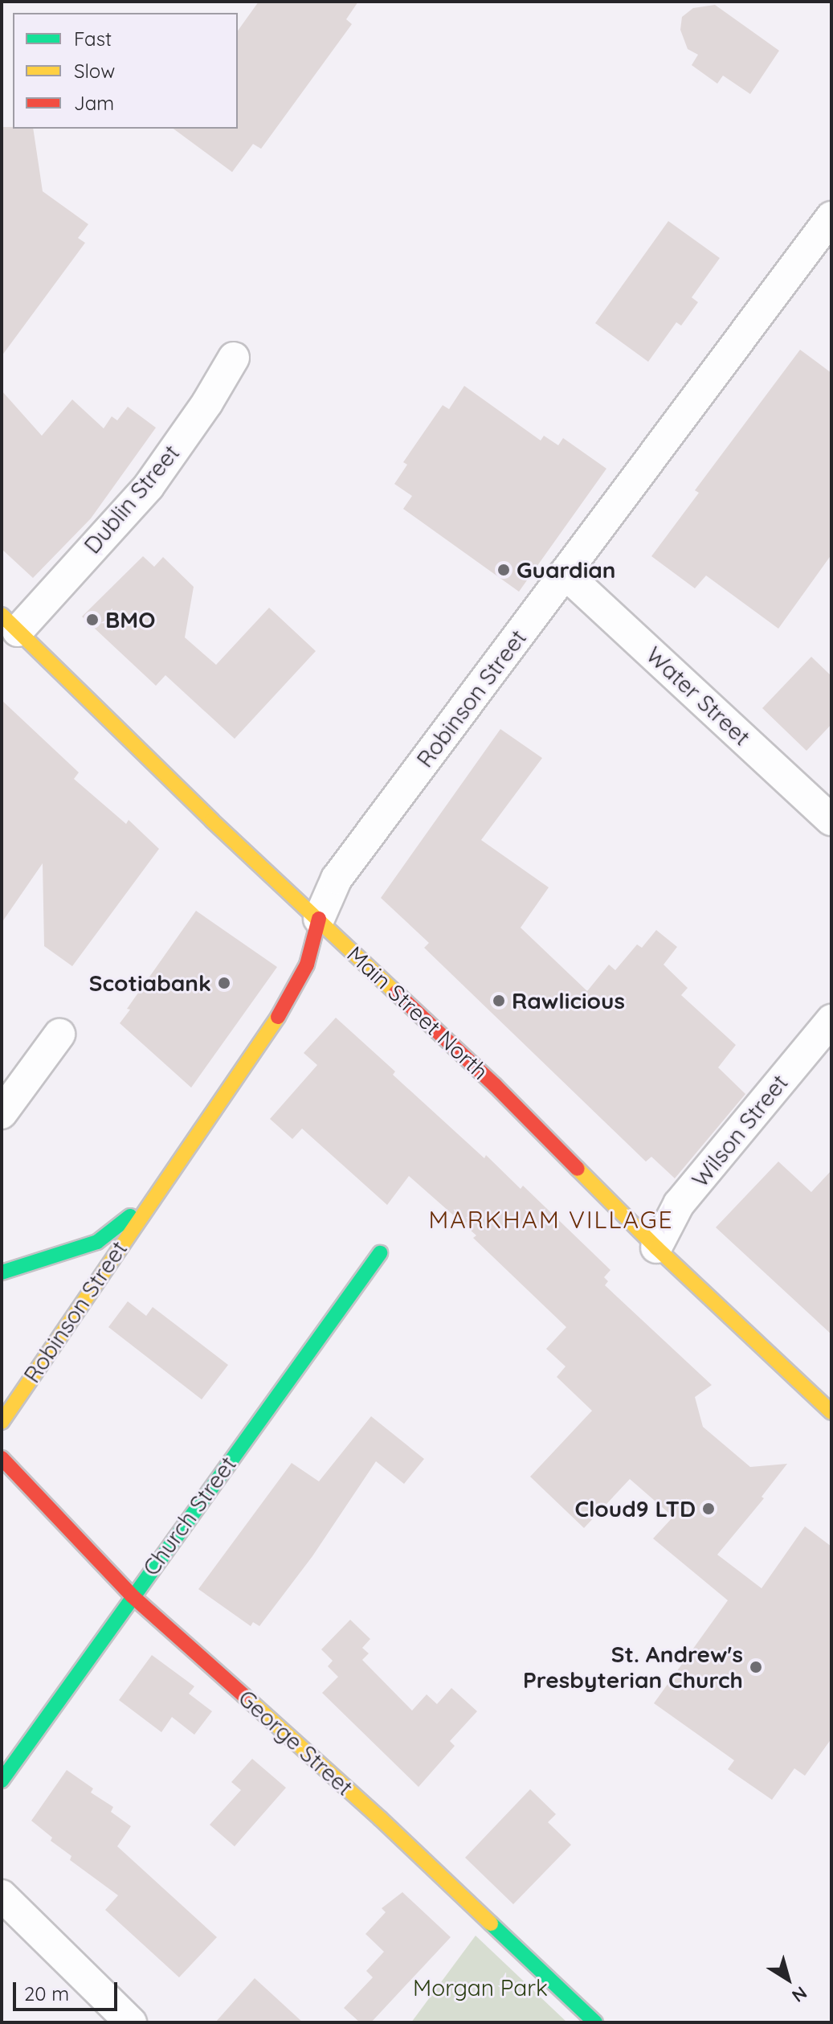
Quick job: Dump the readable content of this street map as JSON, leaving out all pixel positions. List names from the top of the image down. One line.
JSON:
{"streets":{"street":["Dublin Street","Water Street","Robinson Street","Main Street North","Wilson Street","Church Street","George Street"]},"crossings":[["Dublin Street","Main Street North"],["Water Street","Robinson Street"],["Robinson Street","Main Street North"],["Main Street North","Wilson Street"],["Church Street","George Street"]],"districts":["MARKHAM VILLAGE"],"parks":["Morgan Park"],"places":["Guardian","BMO","Scotiabank","Rawlicious","Cloud9 LTD","St. Andrew's Presbyterian Church"],"legend":["Fast","Slow","Jam"],"scale_bar":"20 m","north":"bottom right"}
